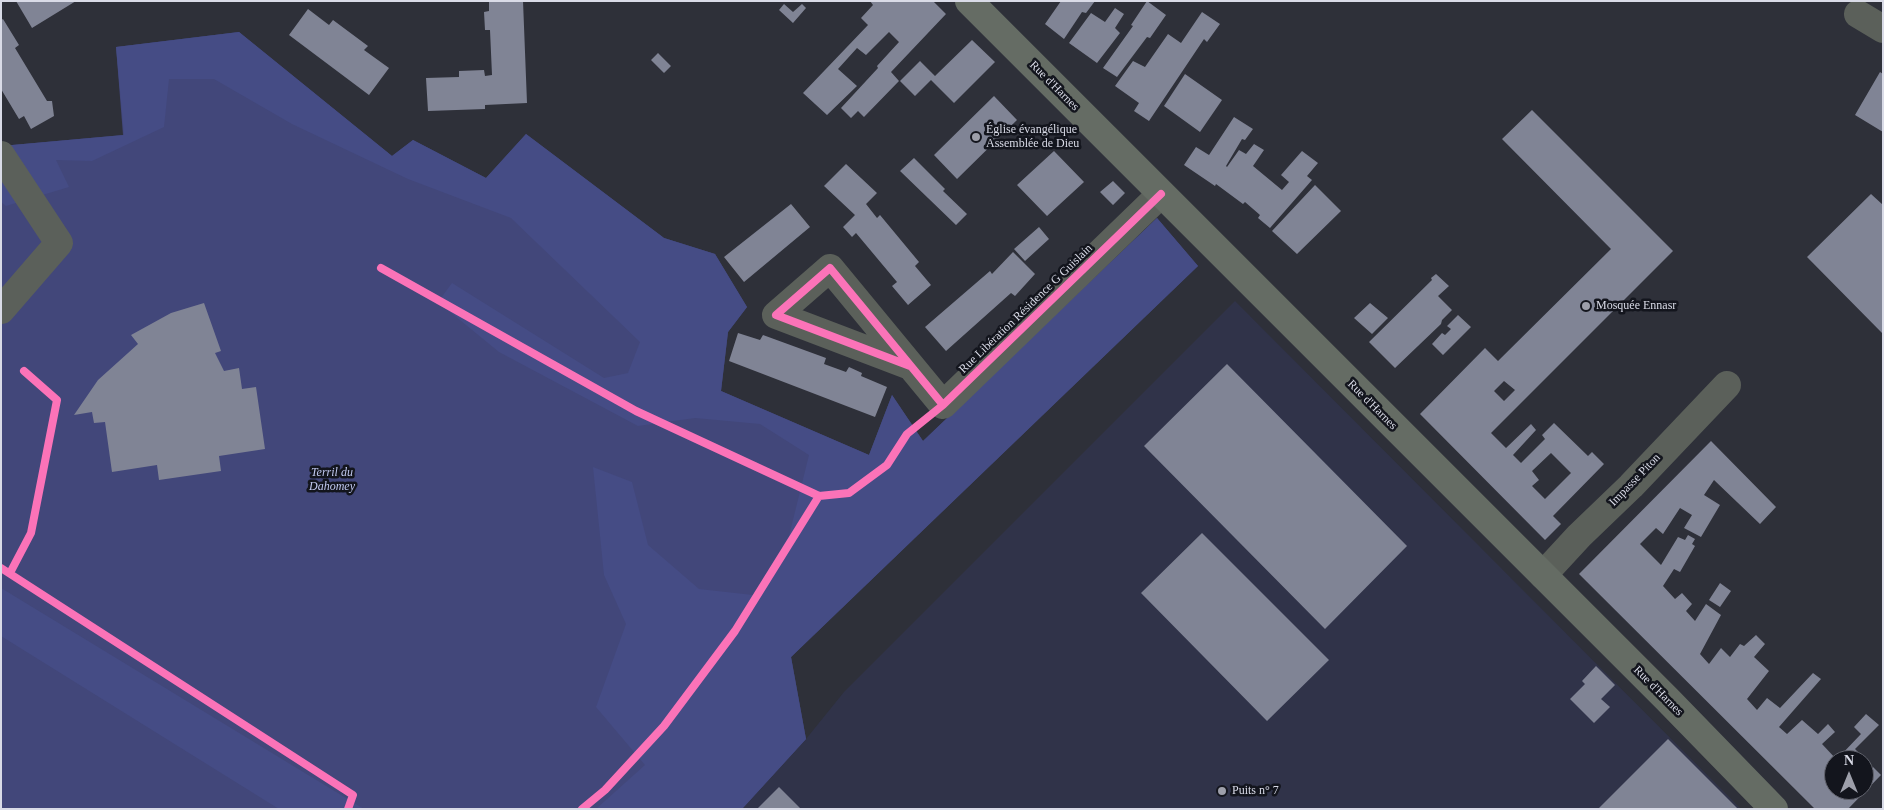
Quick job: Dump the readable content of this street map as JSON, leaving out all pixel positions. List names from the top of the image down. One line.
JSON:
{"streets":{"main road":["Rue d'Harnes"],"street":["Rue Libération Résidence G Guislain","Impasse Piton"]},"crossings":[["Rue d'Harnes","Rue Libération Résidence G Guislain"],["Rue d'Harnes","Impasse Piton"]],"parks":["Terril du Dahomey"],"places":["Église évangélique Assemblée de Dieu","Mosquée Ennasr","Puits n° 7"],"north":"top"}
